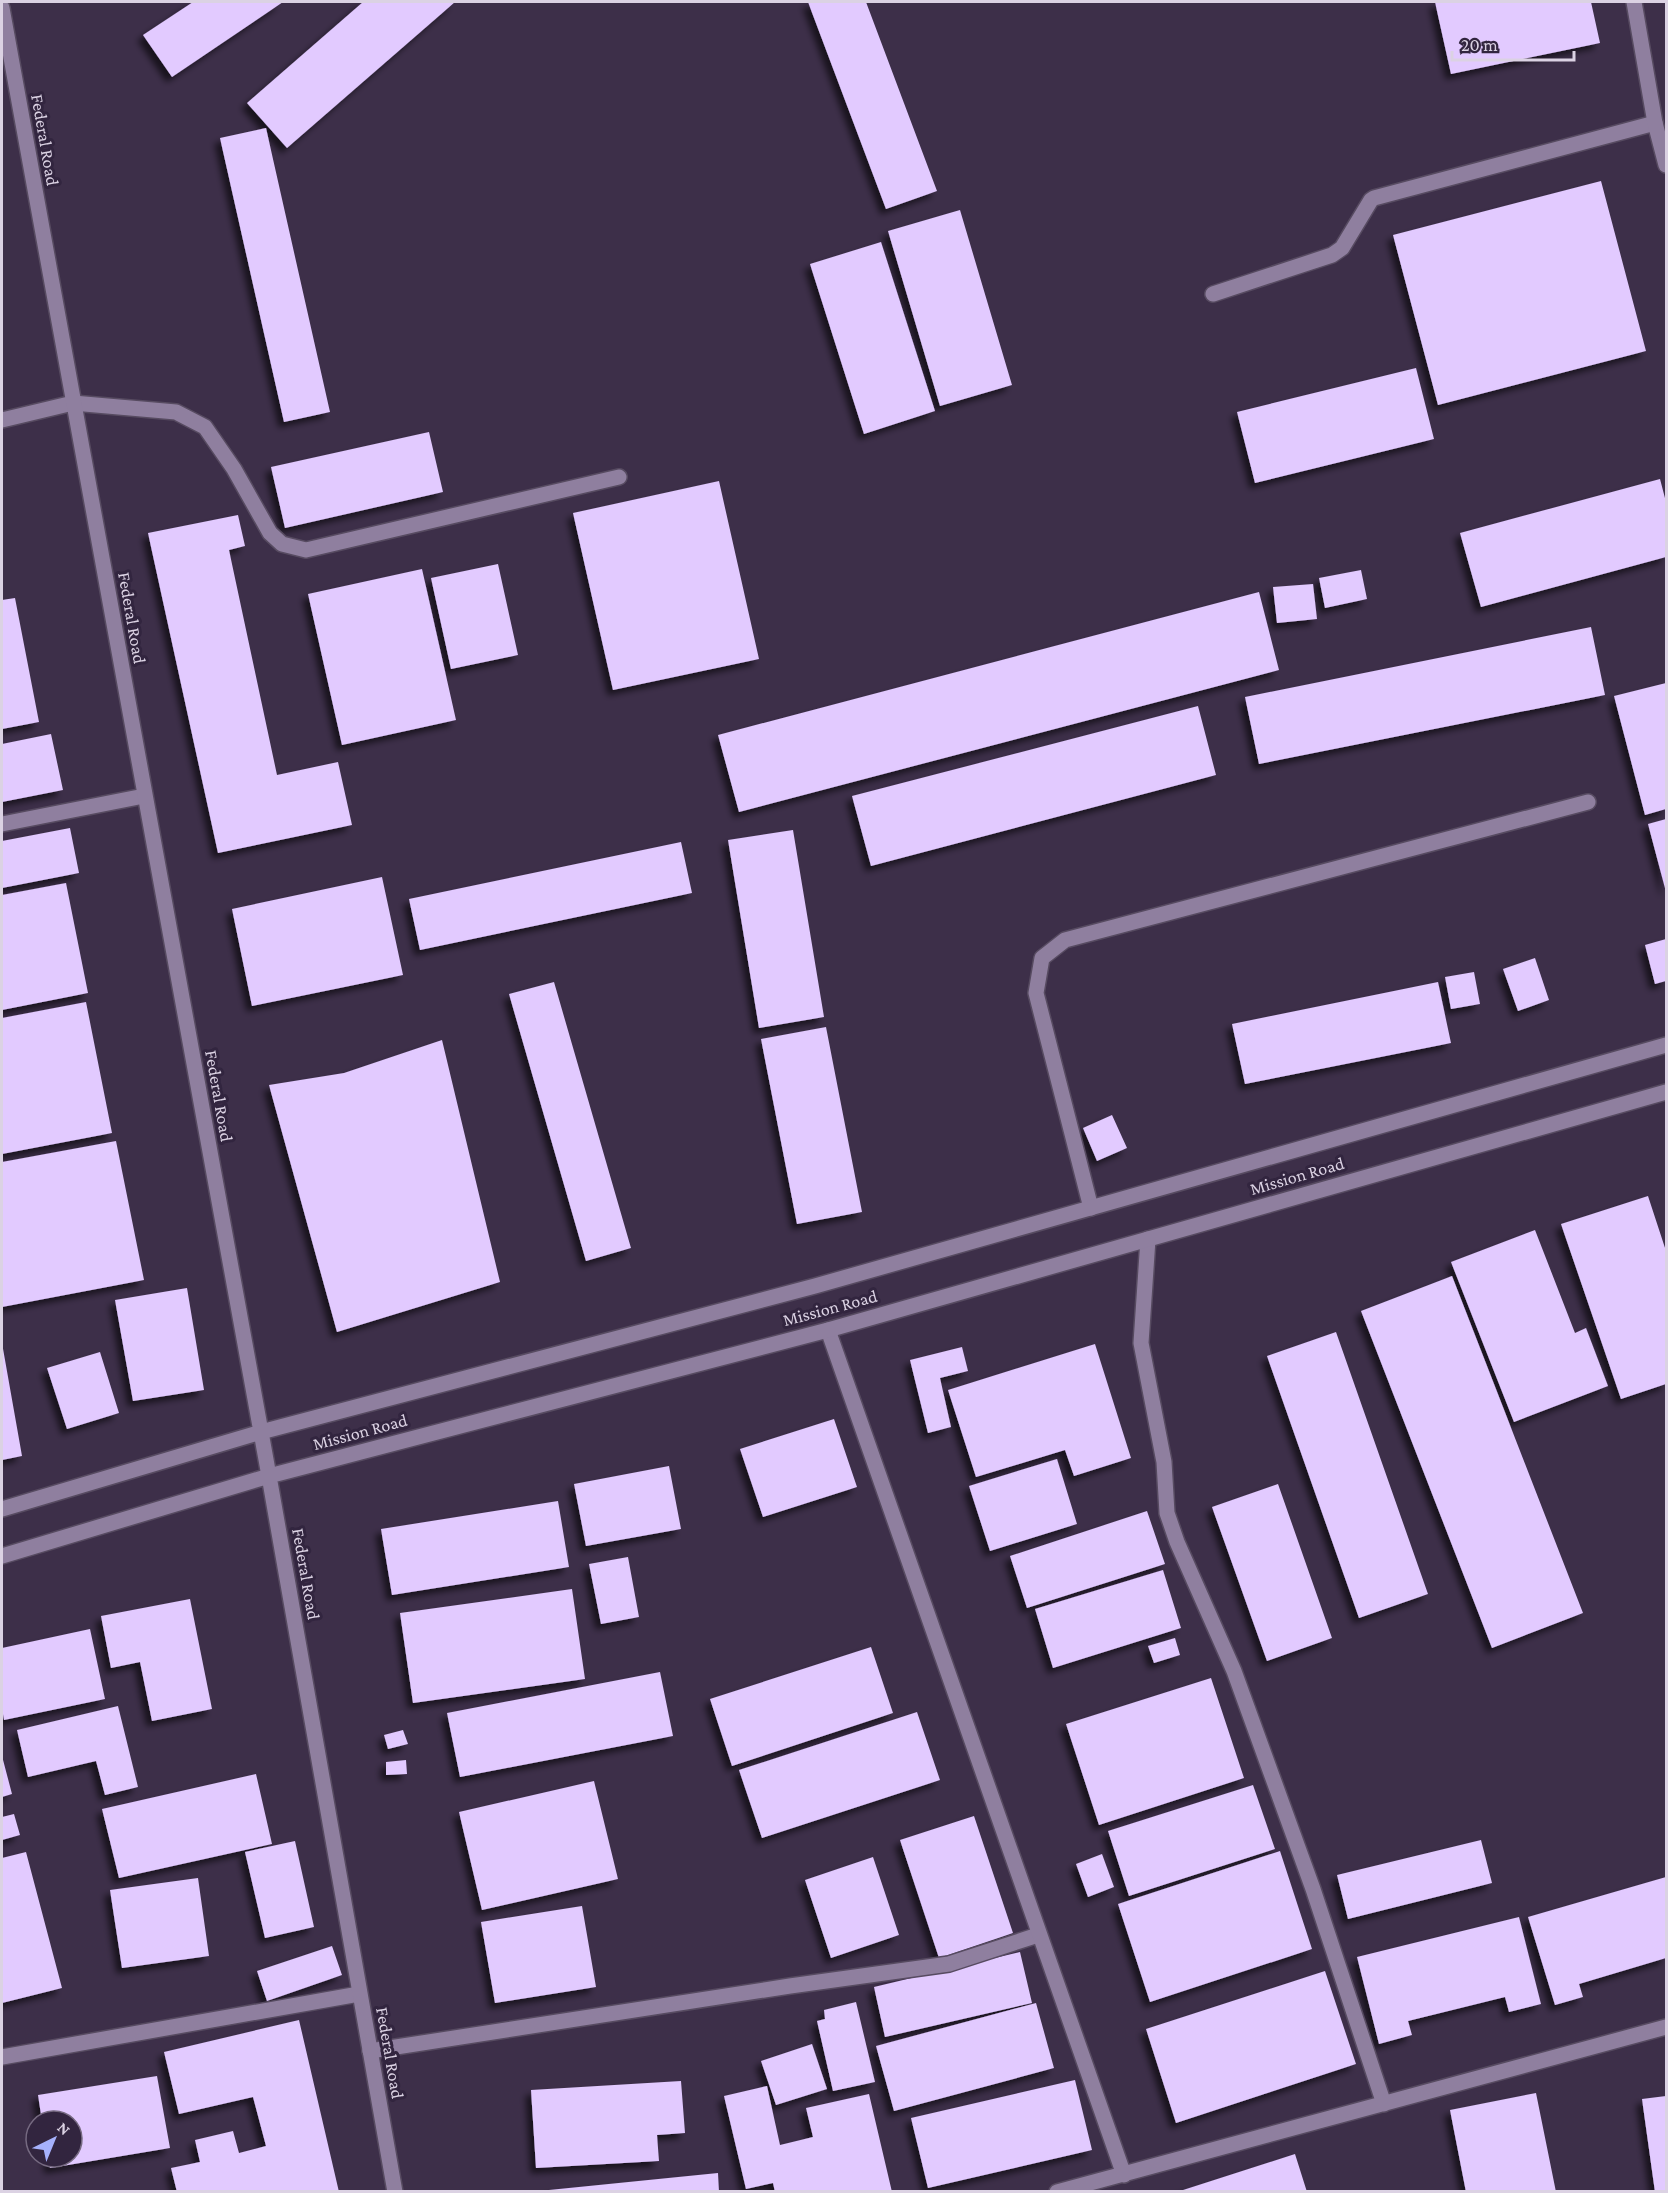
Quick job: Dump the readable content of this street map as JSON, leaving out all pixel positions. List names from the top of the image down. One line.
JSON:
{"streets":{"street":["Federal Road","Mission Road"]},"crossings":[["Federal Road","Mission Road"]],"scale_bar":"20 m","north":"top right"}
